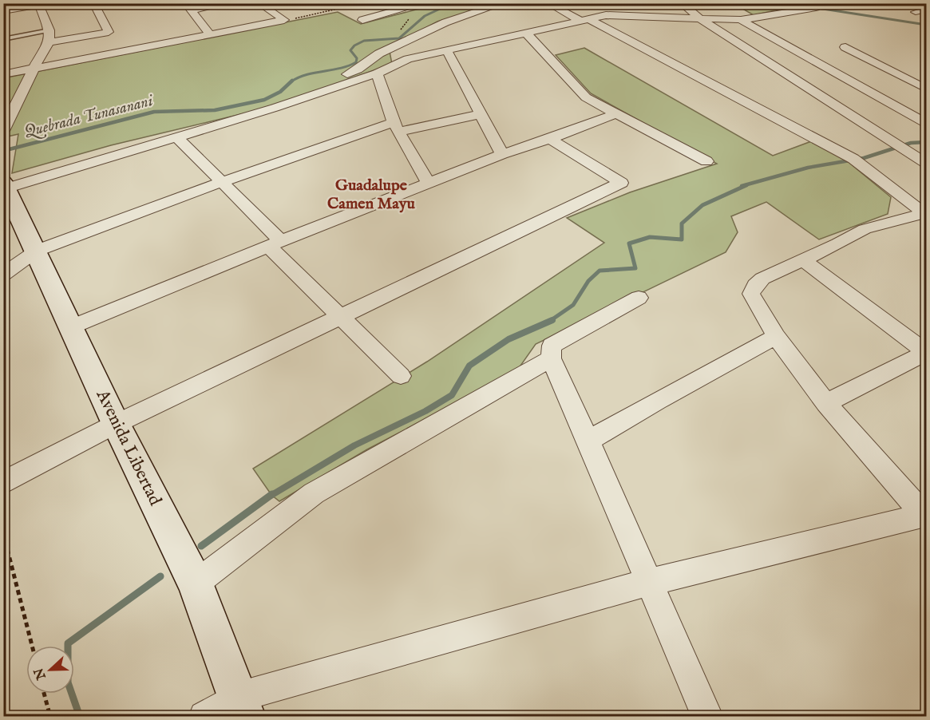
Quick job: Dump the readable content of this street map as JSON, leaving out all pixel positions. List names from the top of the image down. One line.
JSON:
{"streets":{"main road":["Avenida Libertad"]},"districts":["Guadalupe Camen Mayu"],"water":["Quebrada Tunasanani"],"north":"left"}
